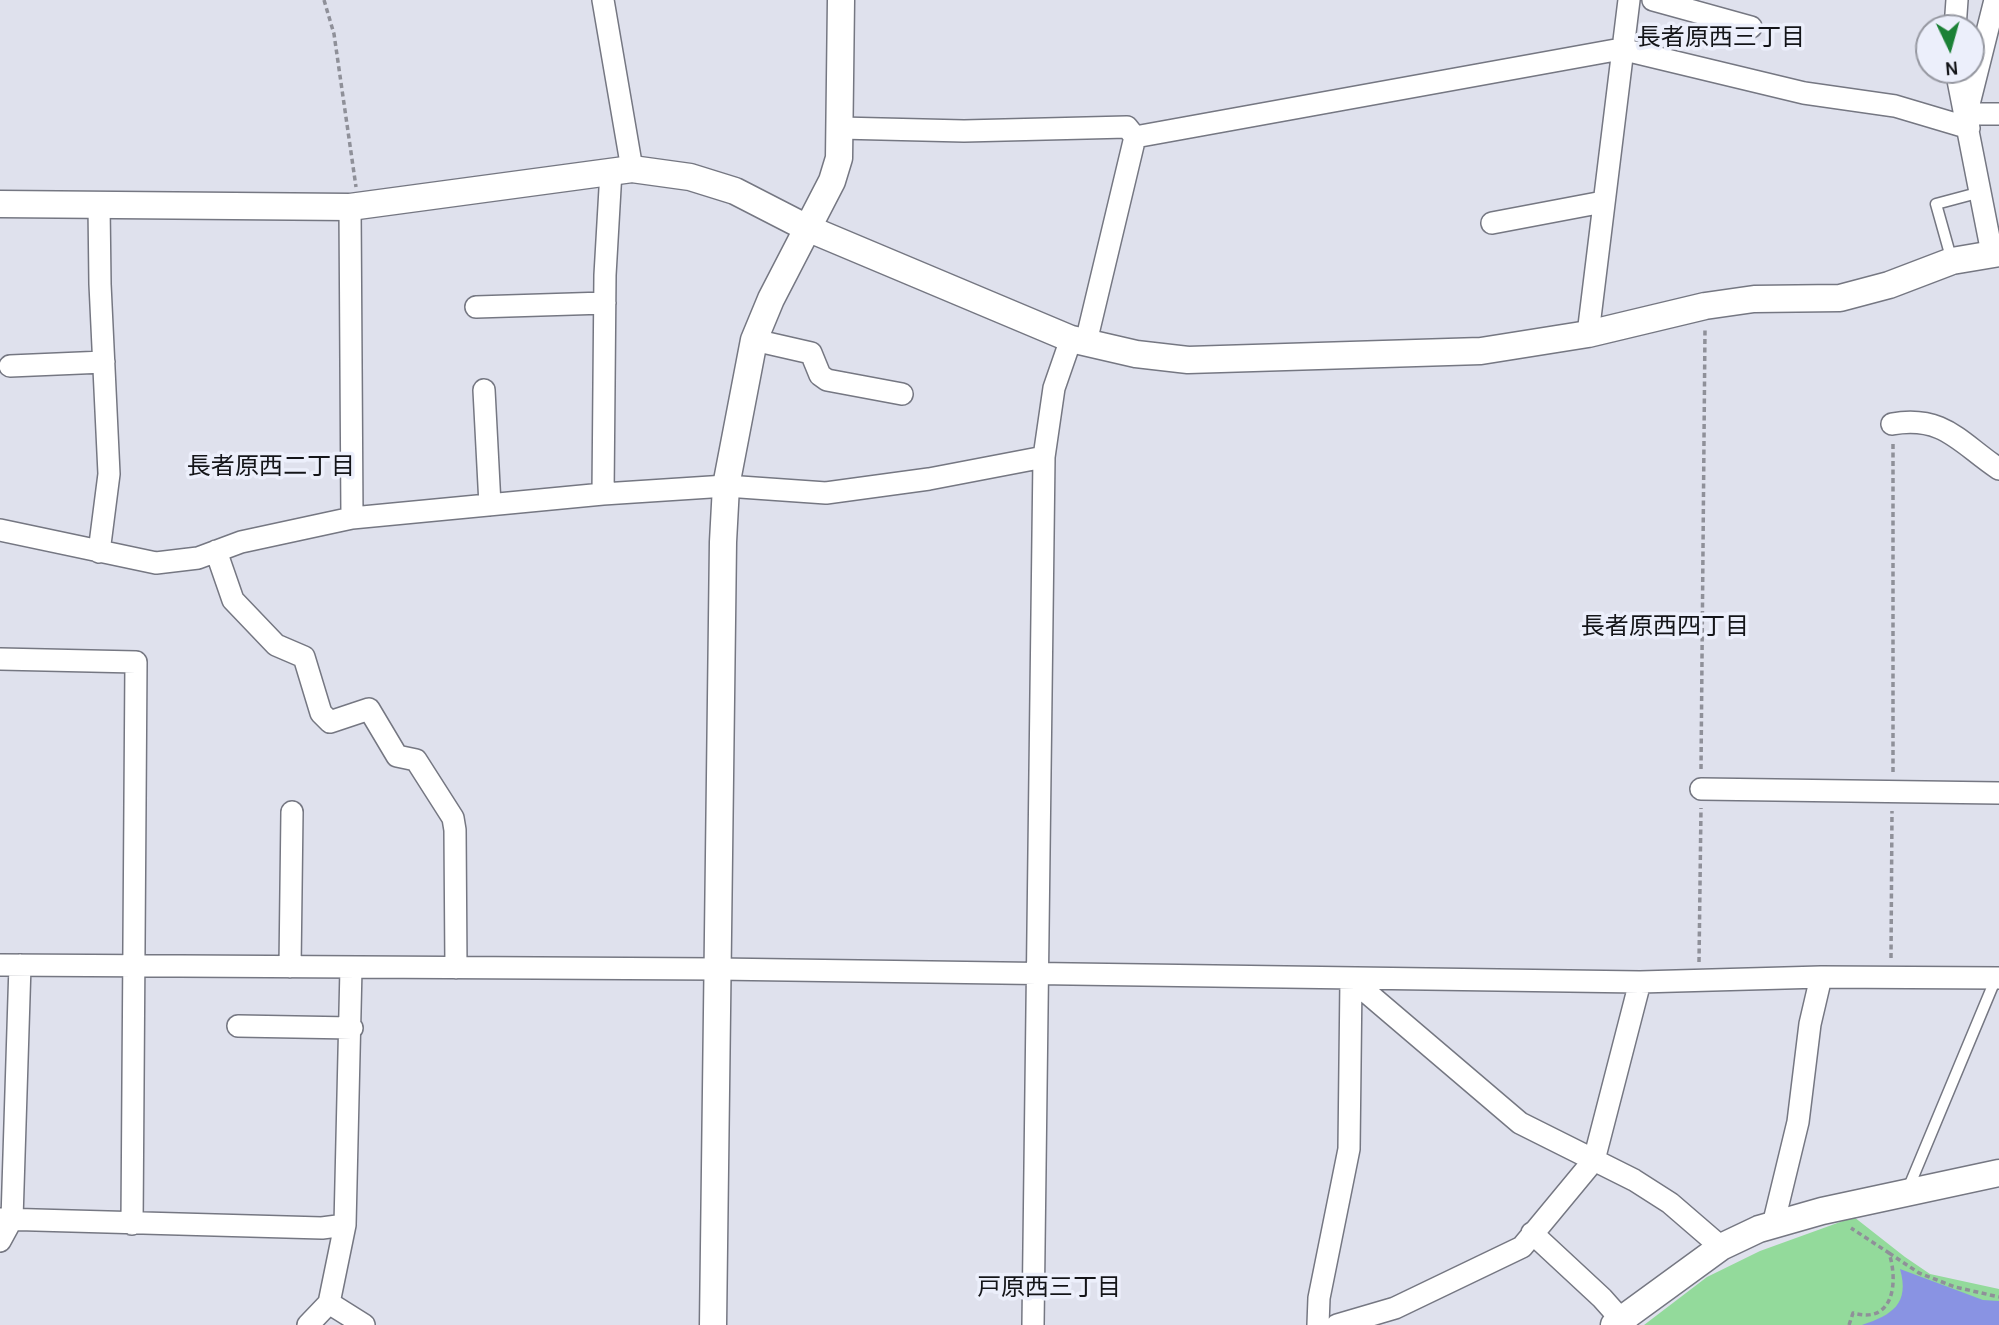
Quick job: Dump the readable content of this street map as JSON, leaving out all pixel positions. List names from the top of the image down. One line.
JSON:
{"districts":["長者原西三丁目","長者原西二丁目","長者原西四丁目","戸原西三丁目"],"north":"bottom"}
